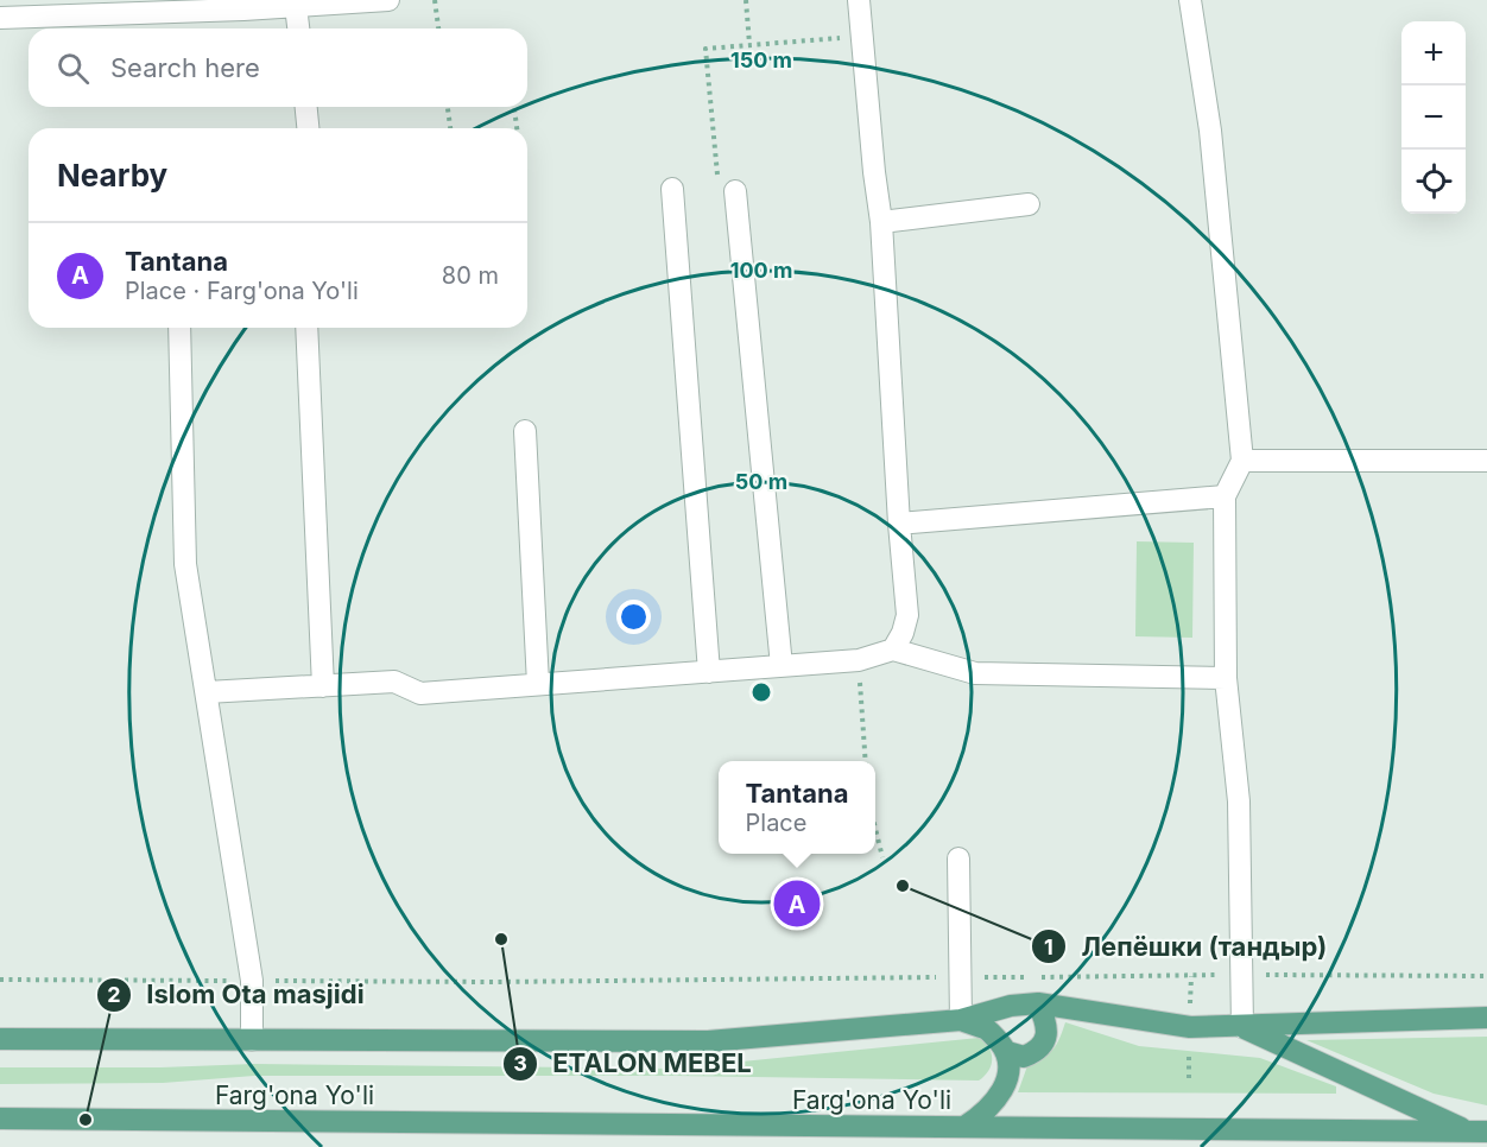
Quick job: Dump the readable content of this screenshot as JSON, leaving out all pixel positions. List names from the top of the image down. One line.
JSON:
{"streets":{"main road":["Farg'ona Yo'li"]},"places":["Лепёшки (тандыр)","ETALON MEBEL","Islom Ota masjidi"],"page":{"map_buttons":["+","−"],"search":"Search here","heading":"Nearby","list":[{"mark":"A","name":"Tantana","note":"Place · Farg'ona Yo'li","value":"80 m"}],"popup":["Tantana","Place"],"pins":"A"},"rings":["150 m","100 m","50 m"]}
